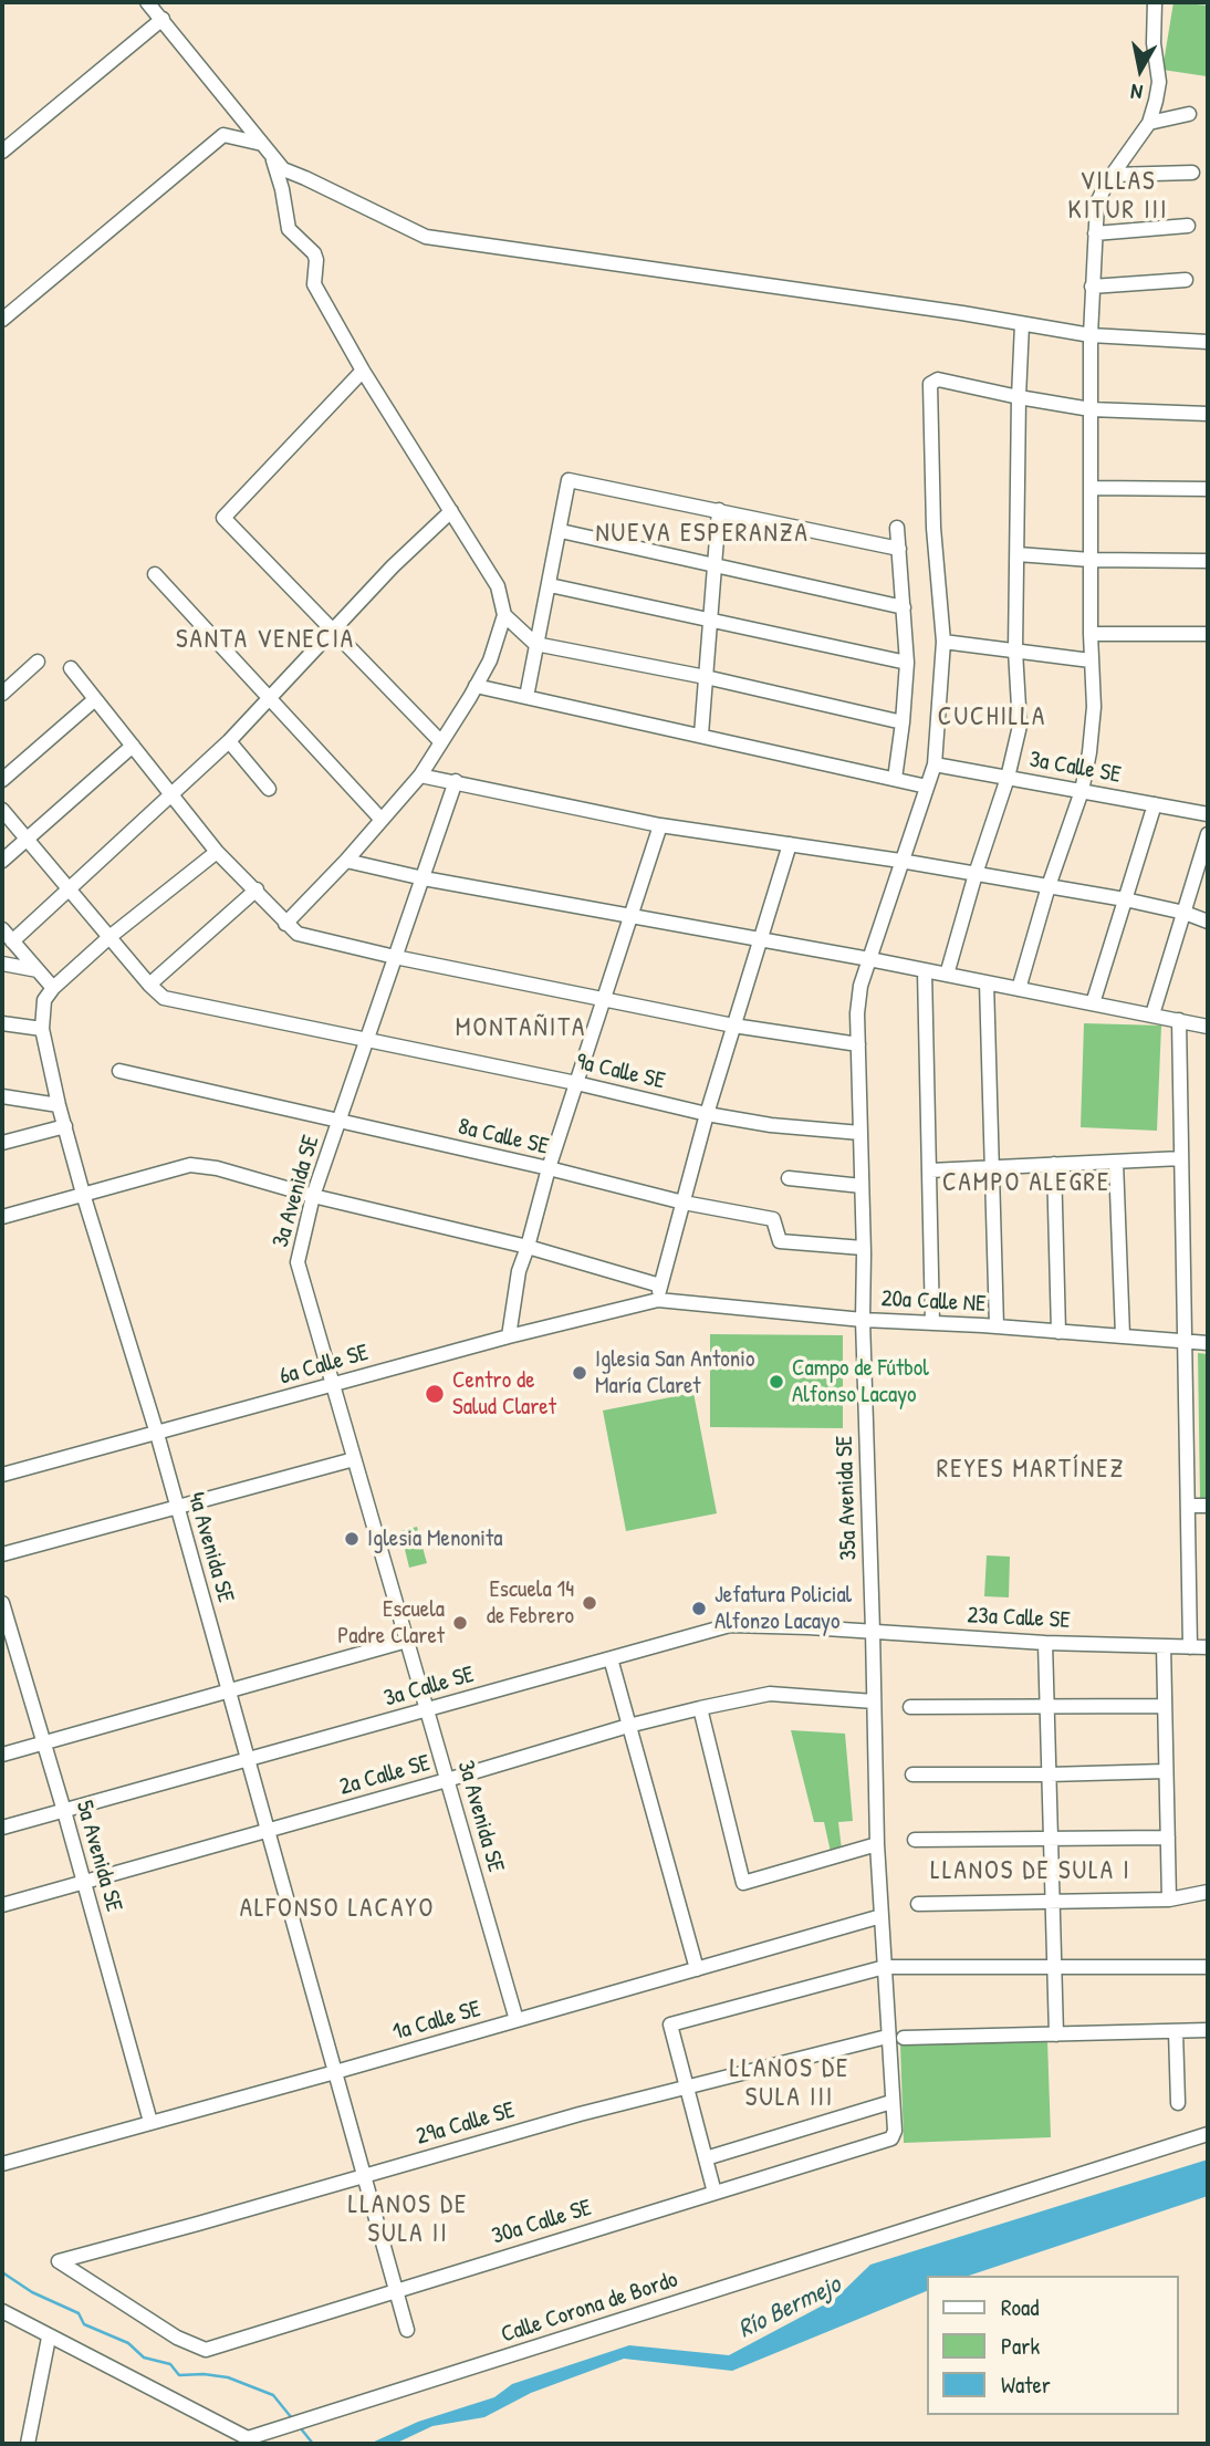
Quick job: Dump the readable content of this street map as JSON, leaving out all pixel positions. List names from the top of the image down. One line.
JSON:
{"streets":{"street":["3a Calle SE","9a Calle SE","8a Calle SE","3a Avenida SE","20a Calle NE","6a Calle SE","35a Avenida SE","4a Avenida SE","23a Calle SE","2a Calle SE","5a Avenida SE","1a Calle SE","29a Calle SE","30a Calle SE","Calle Corona de Bordo"]},"crossings":[["3a Calle SE","3a Avenida SE"],["3a Calle SE","35a Avenida SE"],["3a Calle SE","4a Avenida SE"],["3a Calle SE","23a Calle SE"],["3a Calle SE","5a Avenida SE"],["9a Calle SE","3a Avenida SE"],["9a Calle SE","35a Avenida SE"],["8a Calle SE","3a Avenida SE"],["8a Calle SE","35a Avenida SE"],["3a Avenida SE","6a Calle SE"],["3a Avenida SE","2a Calle SE"],["3a Avenida SE","1a Calle SE"],["20a Calle NE","6a Calle SE"],["20a Calle NE","35a Avenida SE"],["6a Calle SE","4a Avenida SE"],["35a Avenida SE","23a Calle SE"],["35a Avenida SE","2a Calle SE"],["35a Avenida SE","1a Calle SE"],["35a Avenida SE","29a Calle SE"],["35a Avenida SE","30a Calle SE"],["4a Avenida SE","2a Calle SE"],["4a Avenida SE","1a Calle SE"],["4a Avenida SE","29a Calle SE"],["4a Avenida SE","30a Calle SE"],["2a Calle SE","5a Avenida SE"],["5a Avenida SE","1a Calle SE"],["29a Calle SE","30a Calle SE"]],"districts":["VILLAS KITUR III","NUEVA ESPERANZA","SANTA VENECIA","CUCHILLA","MONTAÑITA","CAMPO ALEGRE","REYES MARTÍNEZ","LLANOS DE SULA I","ALFONSO LACAYO","LLANOS DE SULA III","LLANOS DE SULA II"],"water":["Río Bermejo"],"places":["Iglesia San Antonio María Claret","Campo de Fútbol Alfonso Lacayo","Centro de Salud Claret","Iglesia Menonita","Escuela 14 de Febrero","Jefatura Policial Alfonzo Lacayo","Escuela Padre Claret"],"legend":["Road","Park","Water"],"north":"bottom"}
